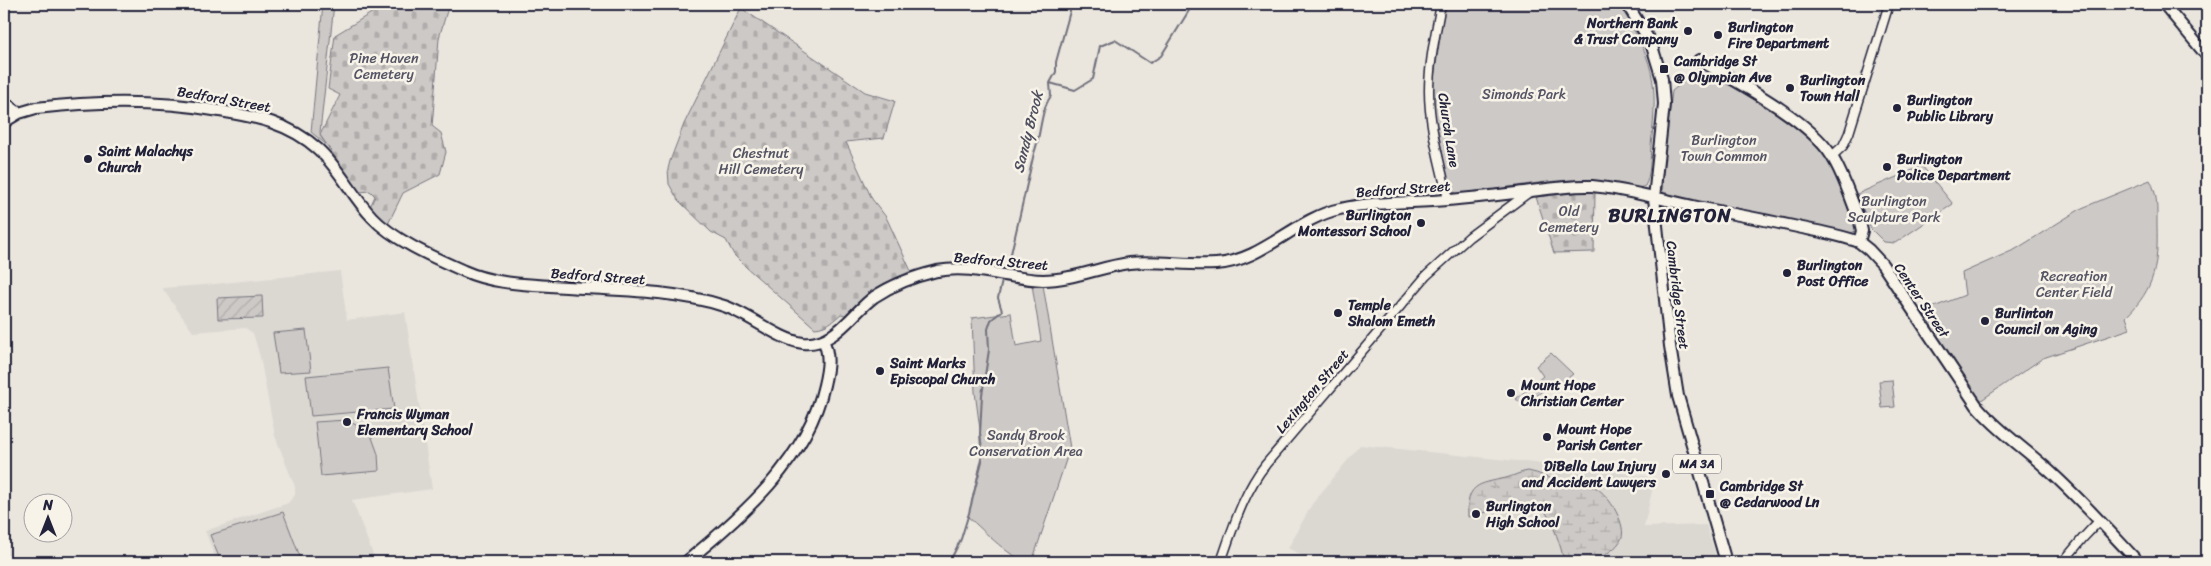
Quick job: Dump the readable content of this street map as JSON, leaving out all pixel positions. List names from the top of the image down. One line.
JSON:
{"streets":{"main road":["Bedford Street","Cambridge Street","Center Street","MA 3A"],"street":["Church Lane","Lexington Street"]},"crossings":[["Bedford Street","Church Lane"],["Bedford Street","Cambridge Street"],["Bedford Street","Center Street"],["Bedford Street","Lexington Street"]],"districts":["BURLINGTON"],"water":["Sandy Brook"],"parks":["Pine Haven Cemetery","Simonds Park","Burlington Town Common","Chestnut Hill Cemetery","Burlington Sculpture Park","Old Cemetery","Recreation Center Field","Sandy Brook Conservation Area"],"places":{"other":["Northern Bank & Trust Company","Burlington Fire Department","Burlington Town Hall","Burlington Public Library","Saint Malachys Church","Burlington Police Department","Burlington Montessori School","Burlington Post Office","Temple Shalom Emeth","Burlinton Council on Aging","Saint Marks Episcopal Church","Mount Hope Christian Center","Francis Wyman Elementary School","Mount Hope Parish Center","DiBella Law Injury and Accident Lawyers","Burlington High School"],"transit":["Cambridge St @ Olympian Ave","Cambridge St @ Cedarwood Ln"]},"north":"top"}
